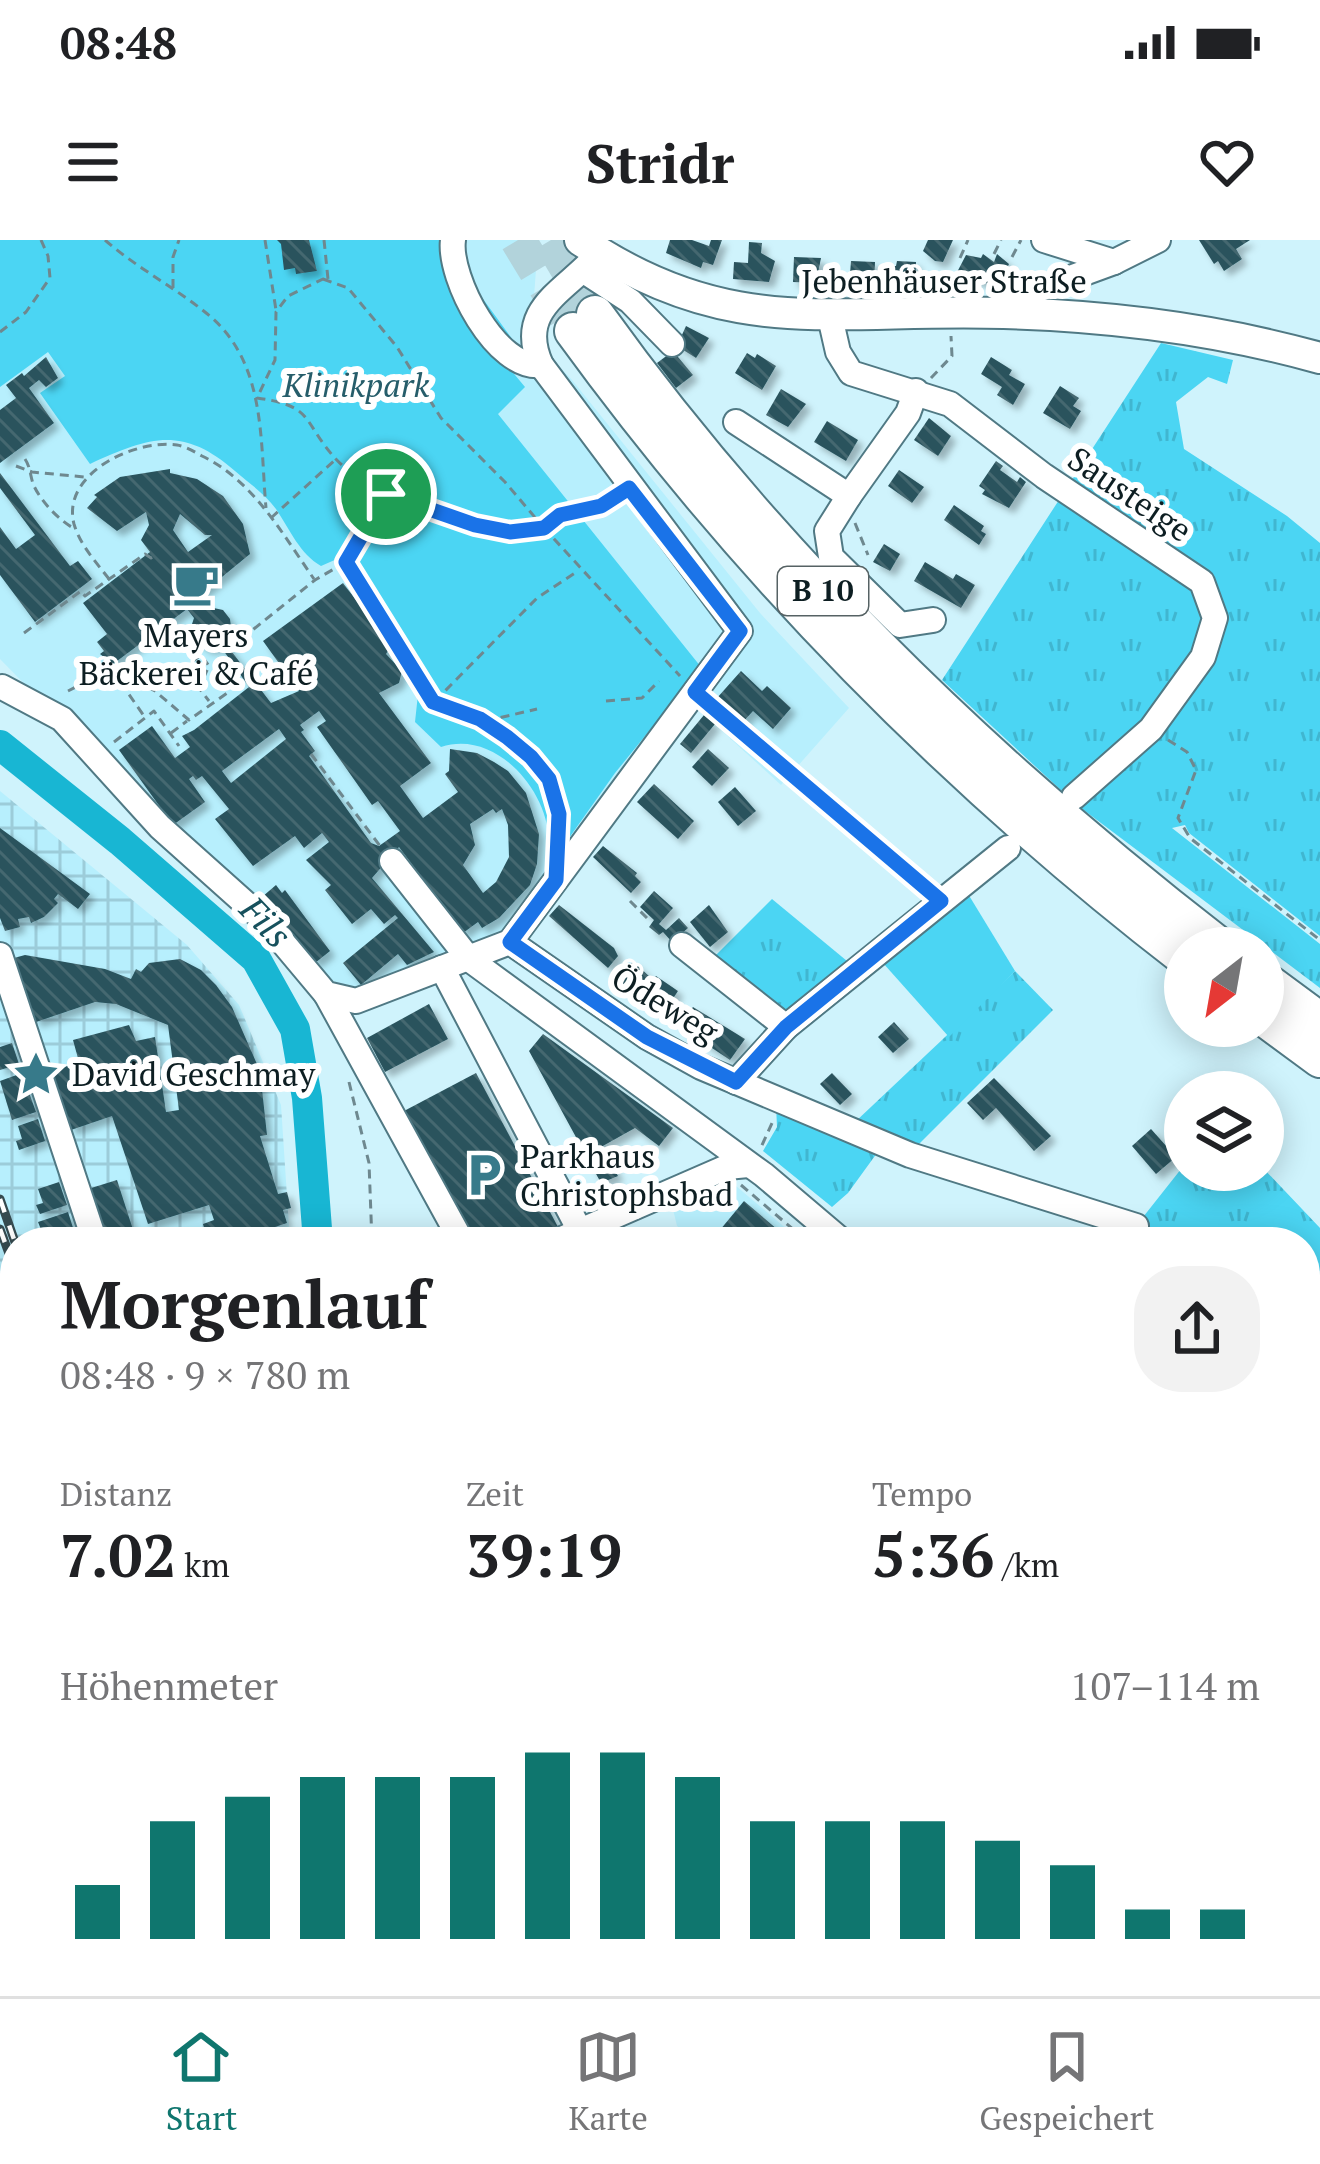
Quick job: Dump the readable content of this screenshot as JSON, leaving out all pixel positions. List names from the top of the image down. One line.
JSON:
{"streets":{"highway":["B 10"],"main road":["Jebenhäuser Straße"],"street":["Sausteige","Ödeweg"]},"crossings":[["Jebenhäuser Straße","Sausteige"]],"water":["Fils"],"parks":["Klinikpark"],"places":{"cafe":["Mayers Bäckerei & Café"],"place":["David Geschmay"],"parking":["Parkhaus Christophsbad"]},"north":"bottom left","page":{"status":"08:48","header":"Stridr","heading":["Morgenlauf","08:48 · 9 × 780 m"],"stats":[["Distanz","7.02 km"],["Zeit","39:19"],["Tempo","5:36 /km"]],"chart":["Höhenmeter","107–114 m"],"tabs":["Start","Karte","Gespeichert"]}}
